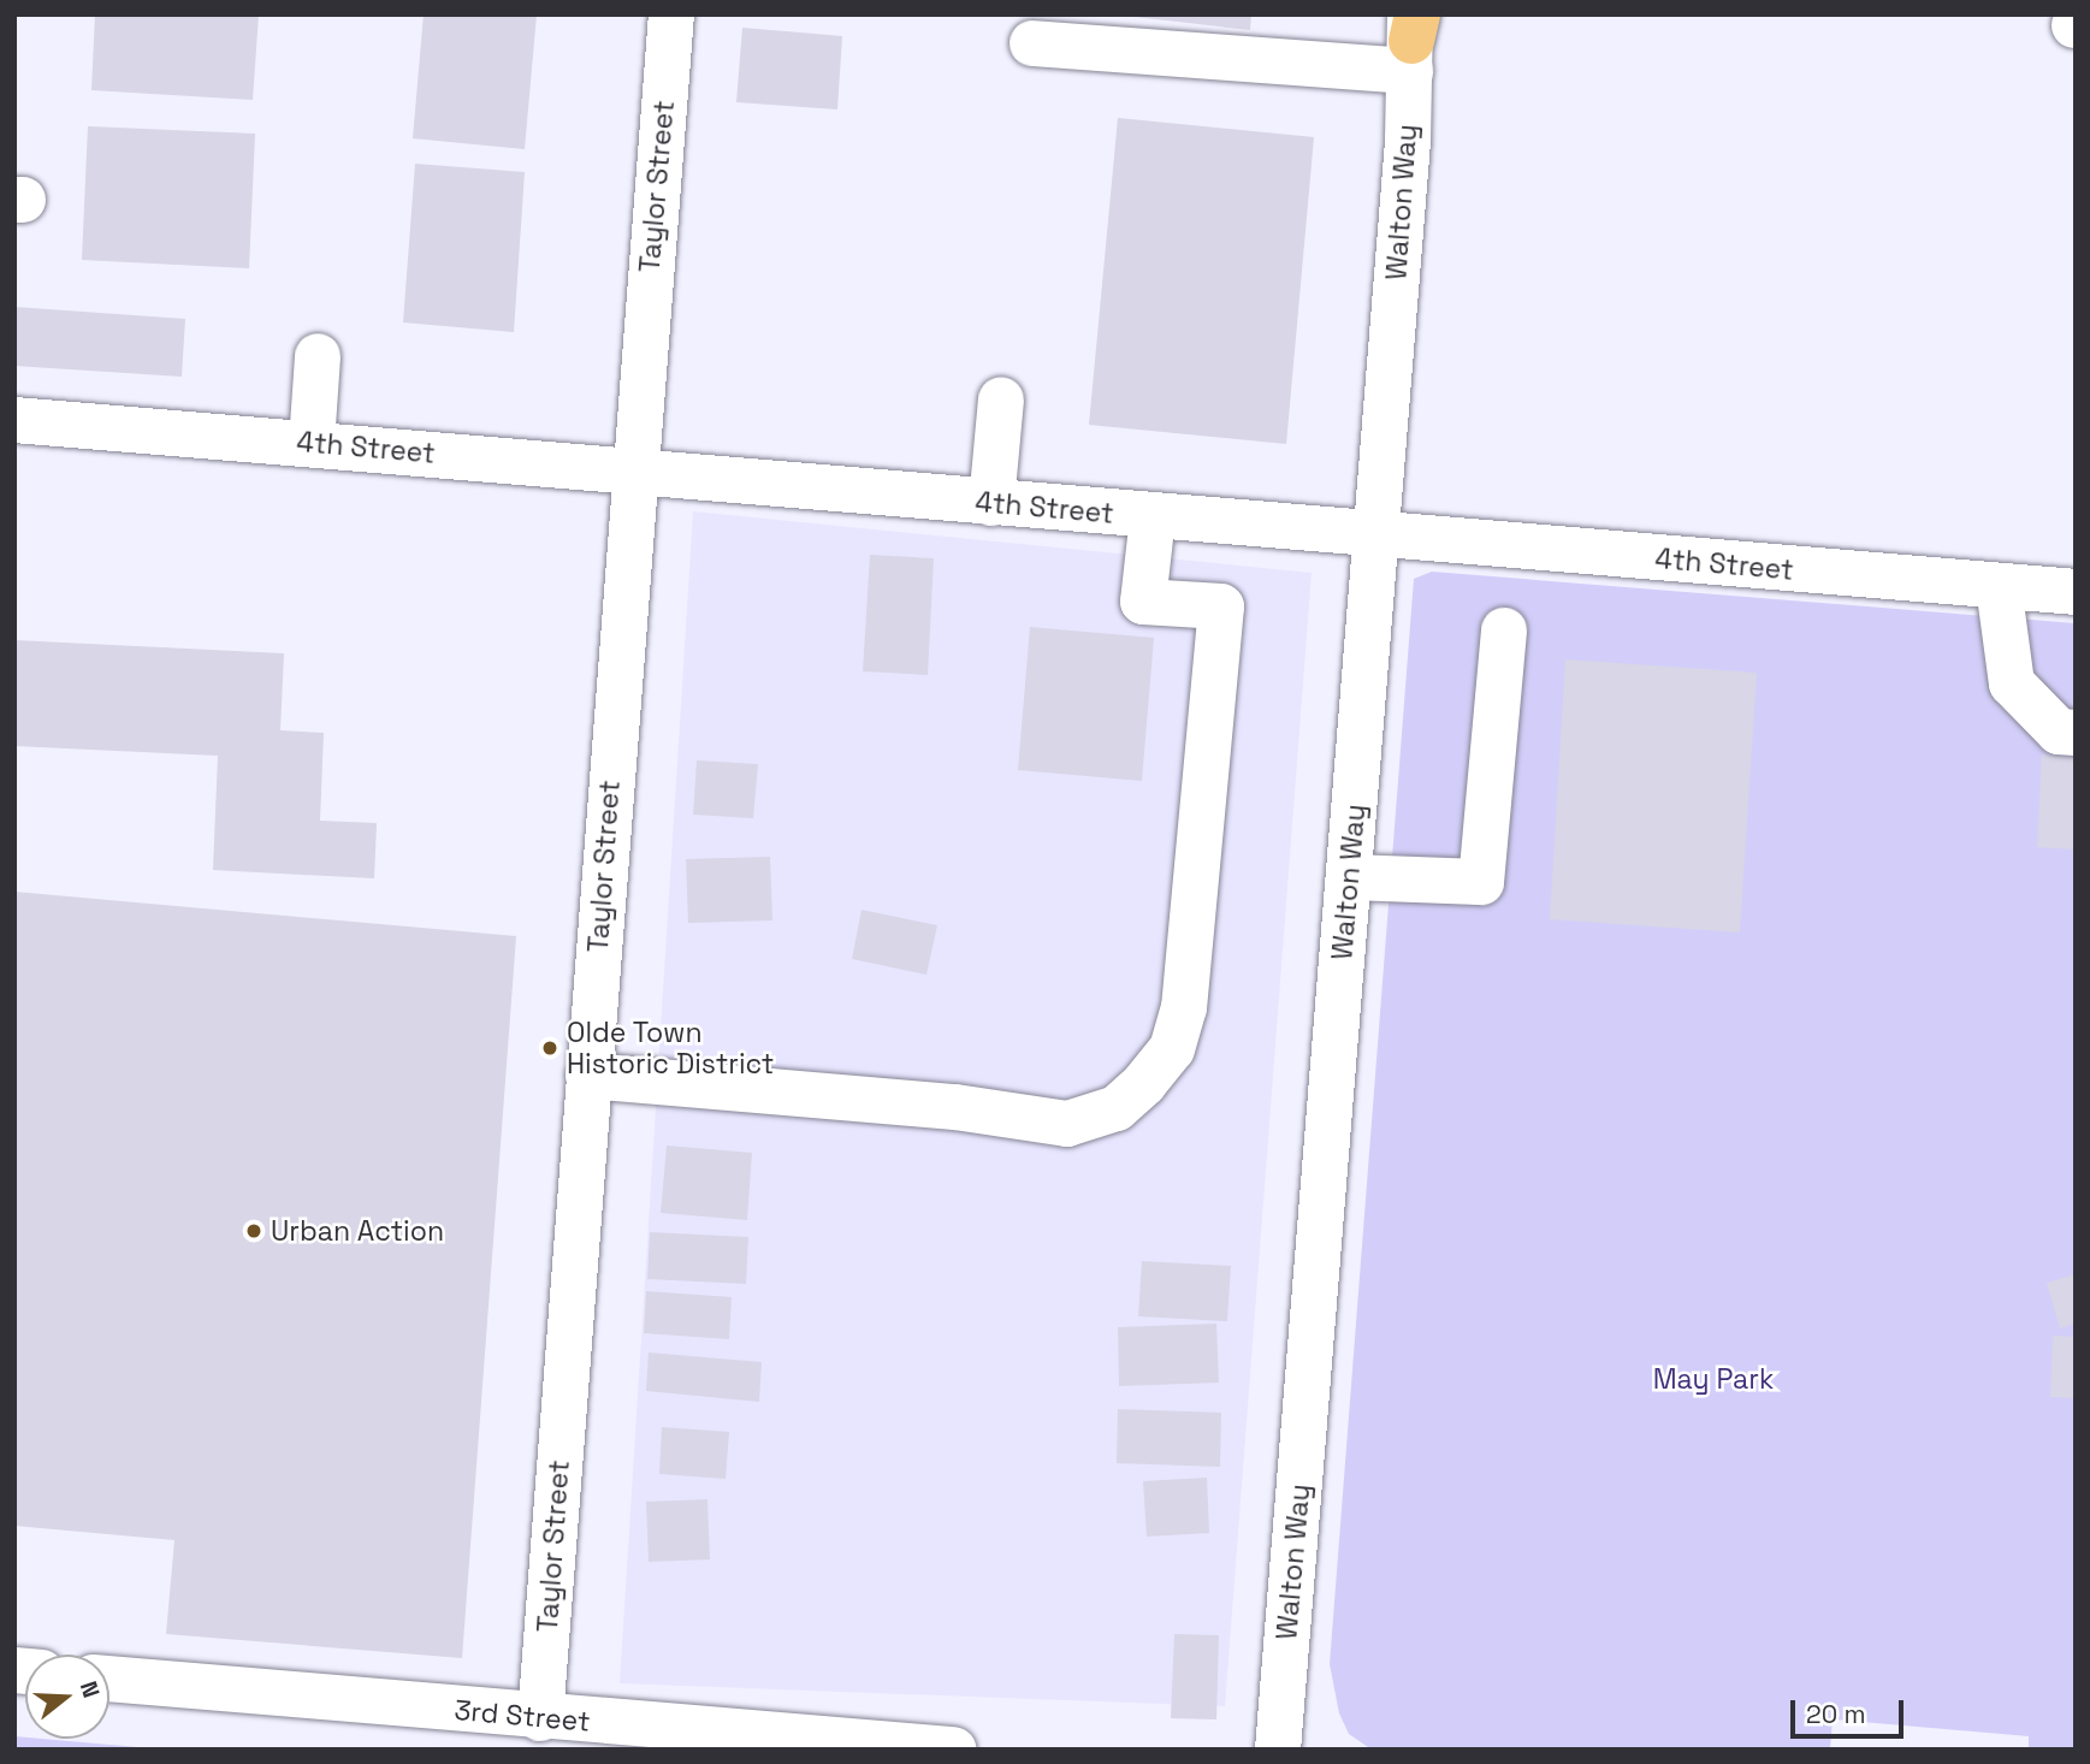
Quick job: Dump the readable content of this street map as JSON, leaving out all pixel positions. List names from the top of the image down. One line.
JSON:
{"streets":{"street":["Taylor Street","Walton Way","4th Street","3rd Street"]},"crossings":[["Taylor Street","4th Street"],["Taylor Street","3rd Street"],["Walton Way","4th Street"]],"parks":["May Park"],"places":["Olde Town Historic District","Urban Action"],"scale_bar":"20 m","north":"right"}
